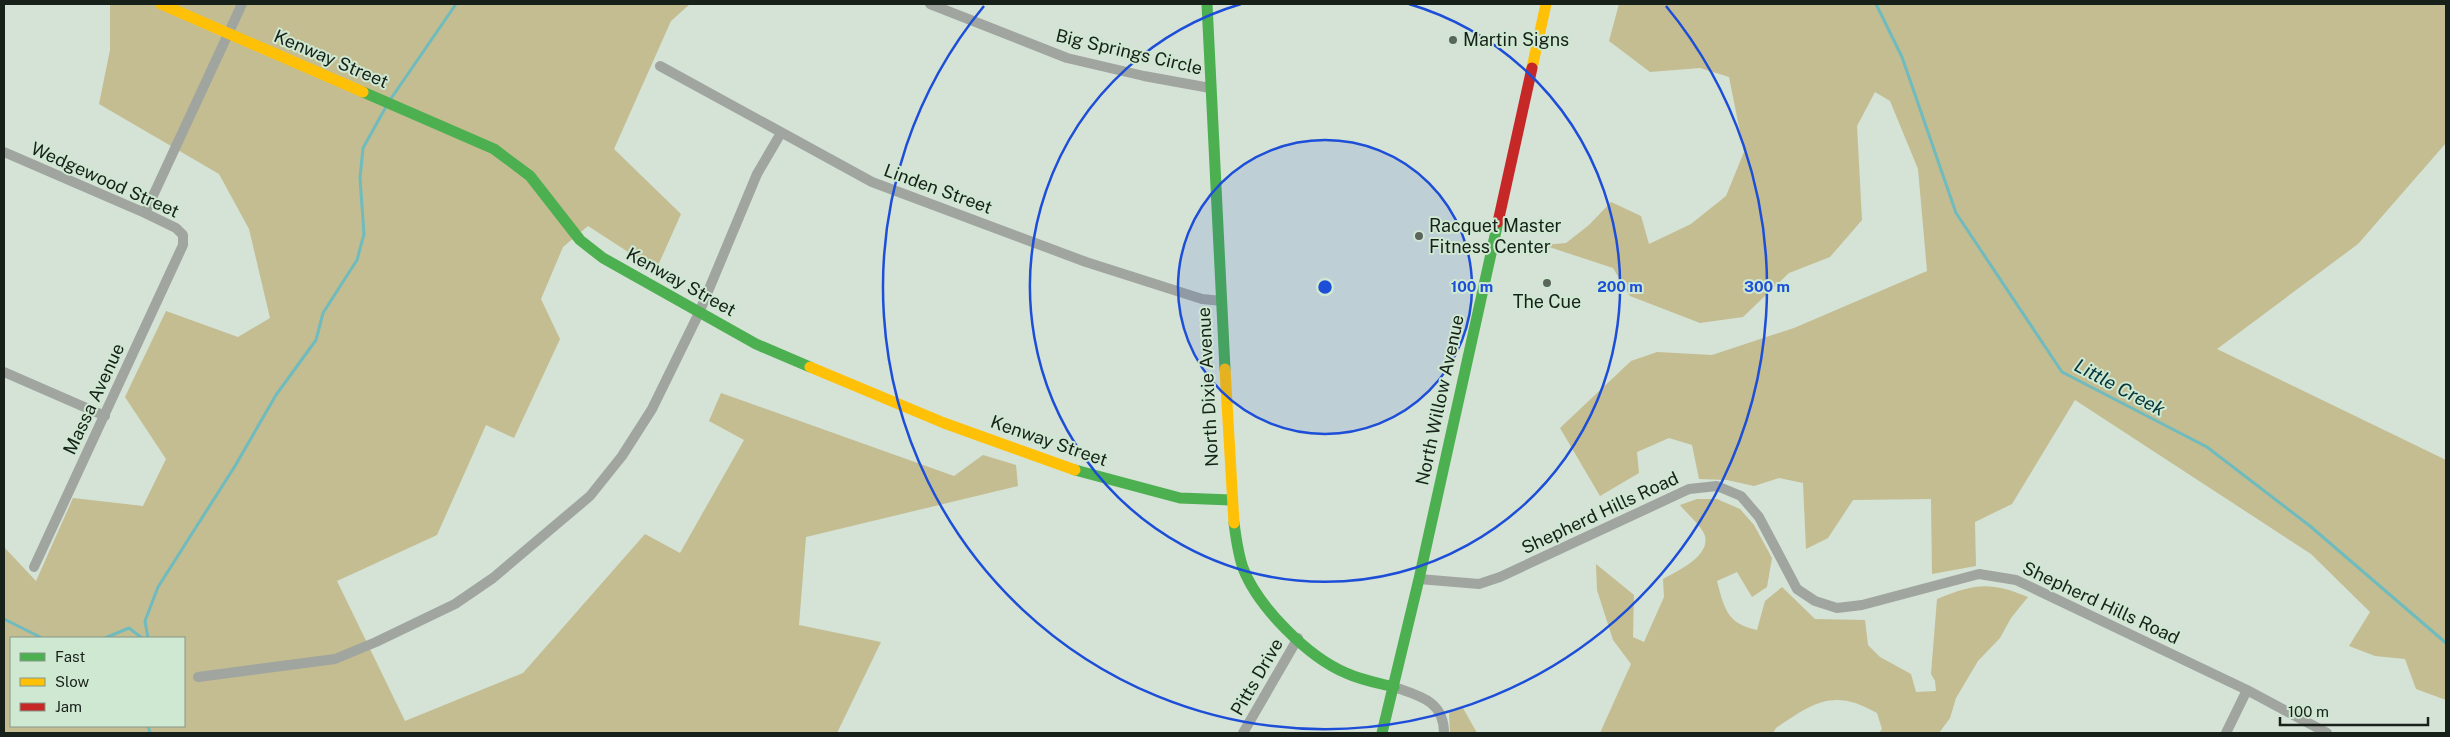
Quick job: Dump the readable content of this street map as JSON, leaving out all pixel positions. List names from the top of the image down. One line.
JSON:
{"streets":{"street":["Big Springs Circle","Kenway Street","Wedgewood Street","Linden Street","North Dixie Avenue","Massa Avenue","North Willow Avenue","Shepherd Hills Road","Pitts Drive"]},"crossings":[["Big Springs Circle","North Dixie Avenue"],["Kenway Street","North Dixie Avenue"],["Wedgewood Street","Massa Avenue"],["Linden Street","North Dixie Avenue"],["North Dixie Avenue","North Willow Avenue"],["North Dixie Avenue","Pitts Drive"],["North Willow Avenue","Shepherd Hills Road"]],"water":["Little Creek"],"places":["Martin Signs","Racquet Master Fitness Center","The Cue"],"legend":["Fast","Slow","Jam"],"scale_bar":"100 m","rings":["100 m","200 m","300 m"]}
